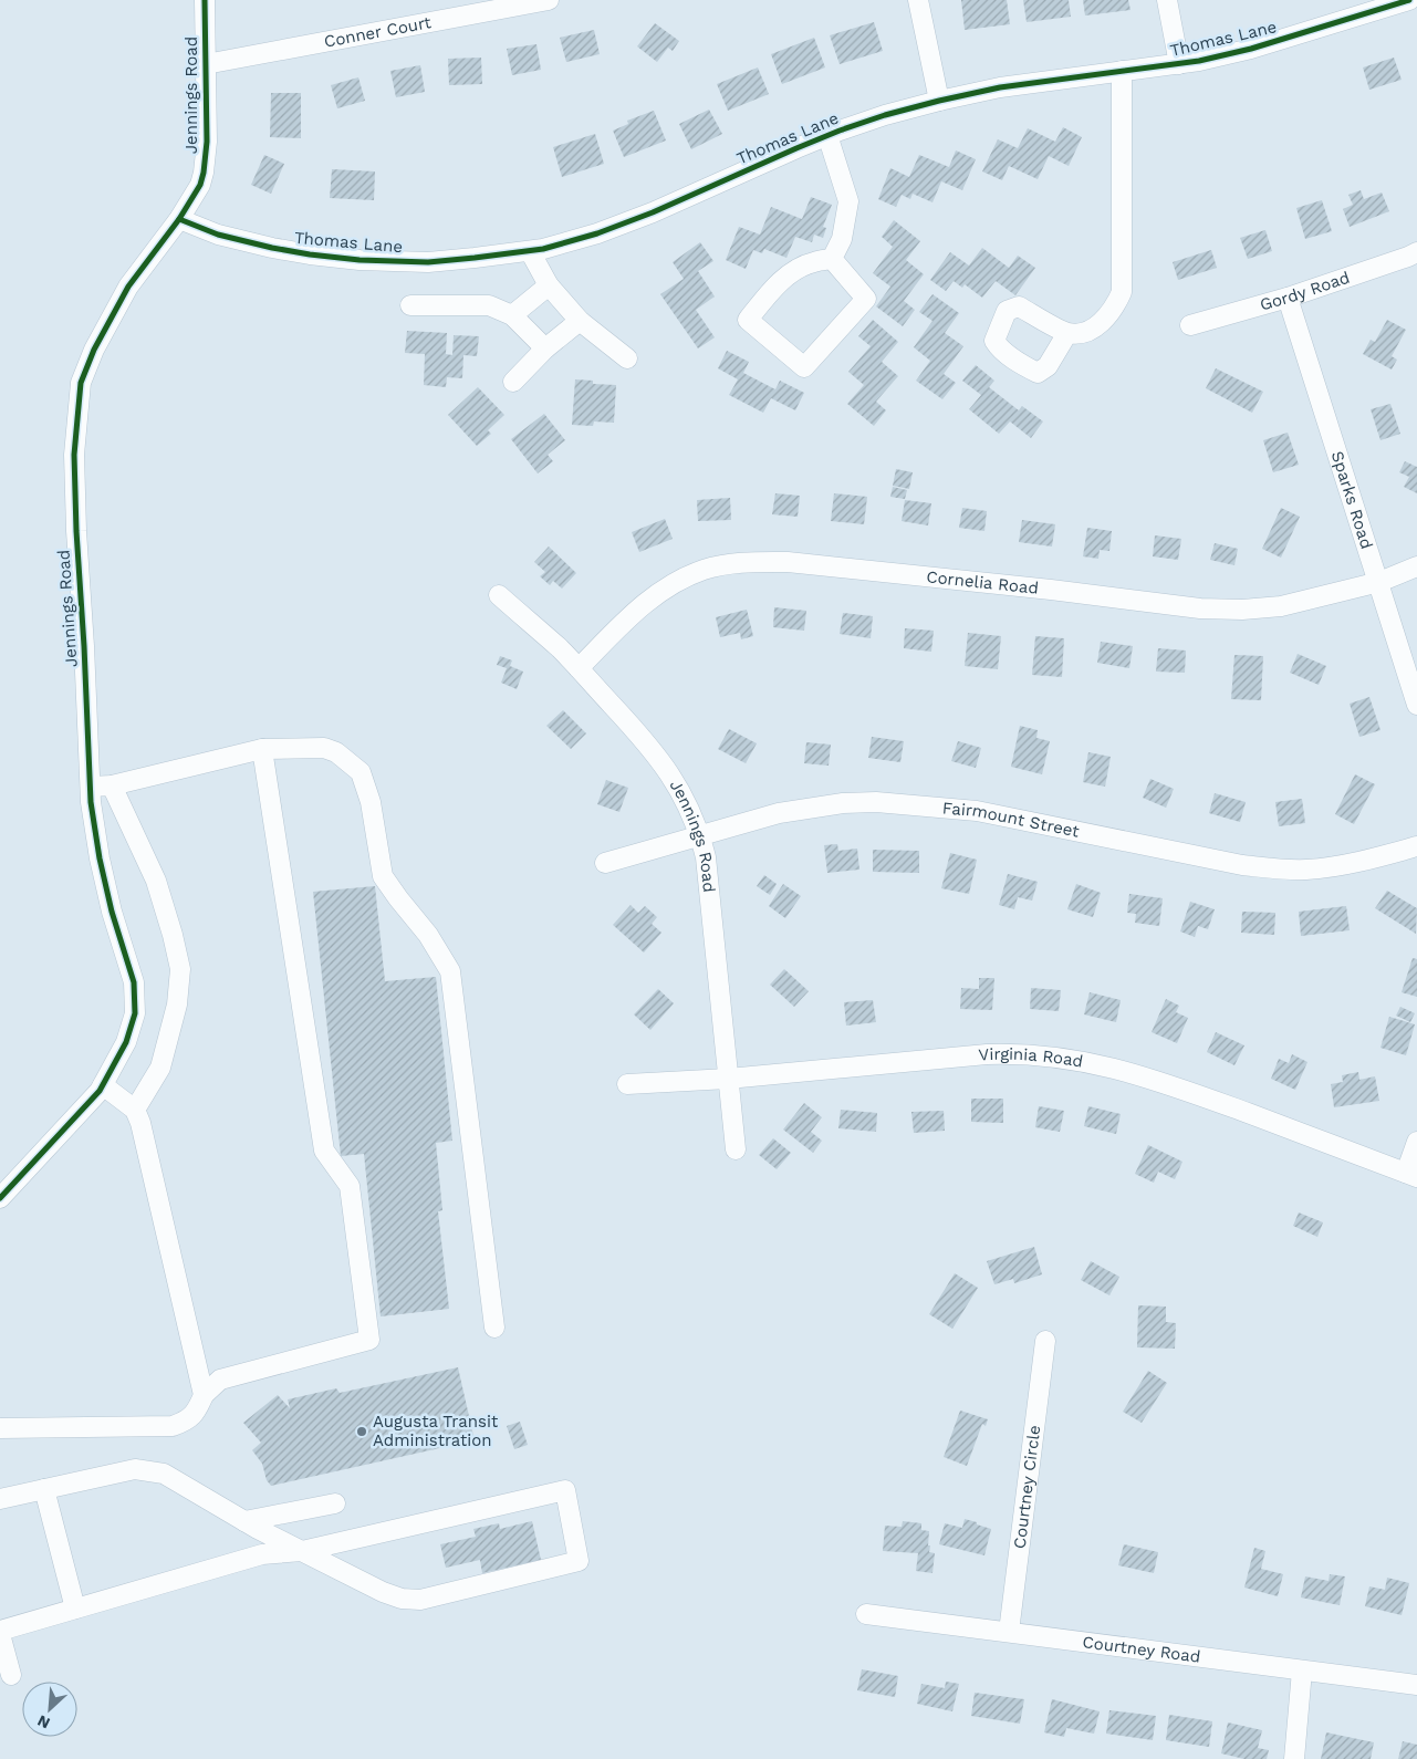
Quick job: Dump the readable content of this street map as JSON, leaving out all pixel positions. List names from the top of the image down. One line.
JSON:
{"streets":{"street":["Conner Court","Thomas Lane","Jennings Road","Gordy Road","Sparks Road","Cornelia Road","Fairmount Street","Virginia Road","Courtney Circle","Courtney Road"]},"crossings":[["Conner Court","Jennings Road"],["Thomas Lane","Jennings Road"],["Jennings Road","Cornelia Road"],["Jennings Road","Fairmount Street"],["Jennings Road","Virginia Road"],["Gordy Road","Sparks Road"],["Sparks Road","Cornelia Road"],["Courtney Circle","Courtney Road"]],"places":["Augusta Transit Administration"],"north":"bottom left"}
